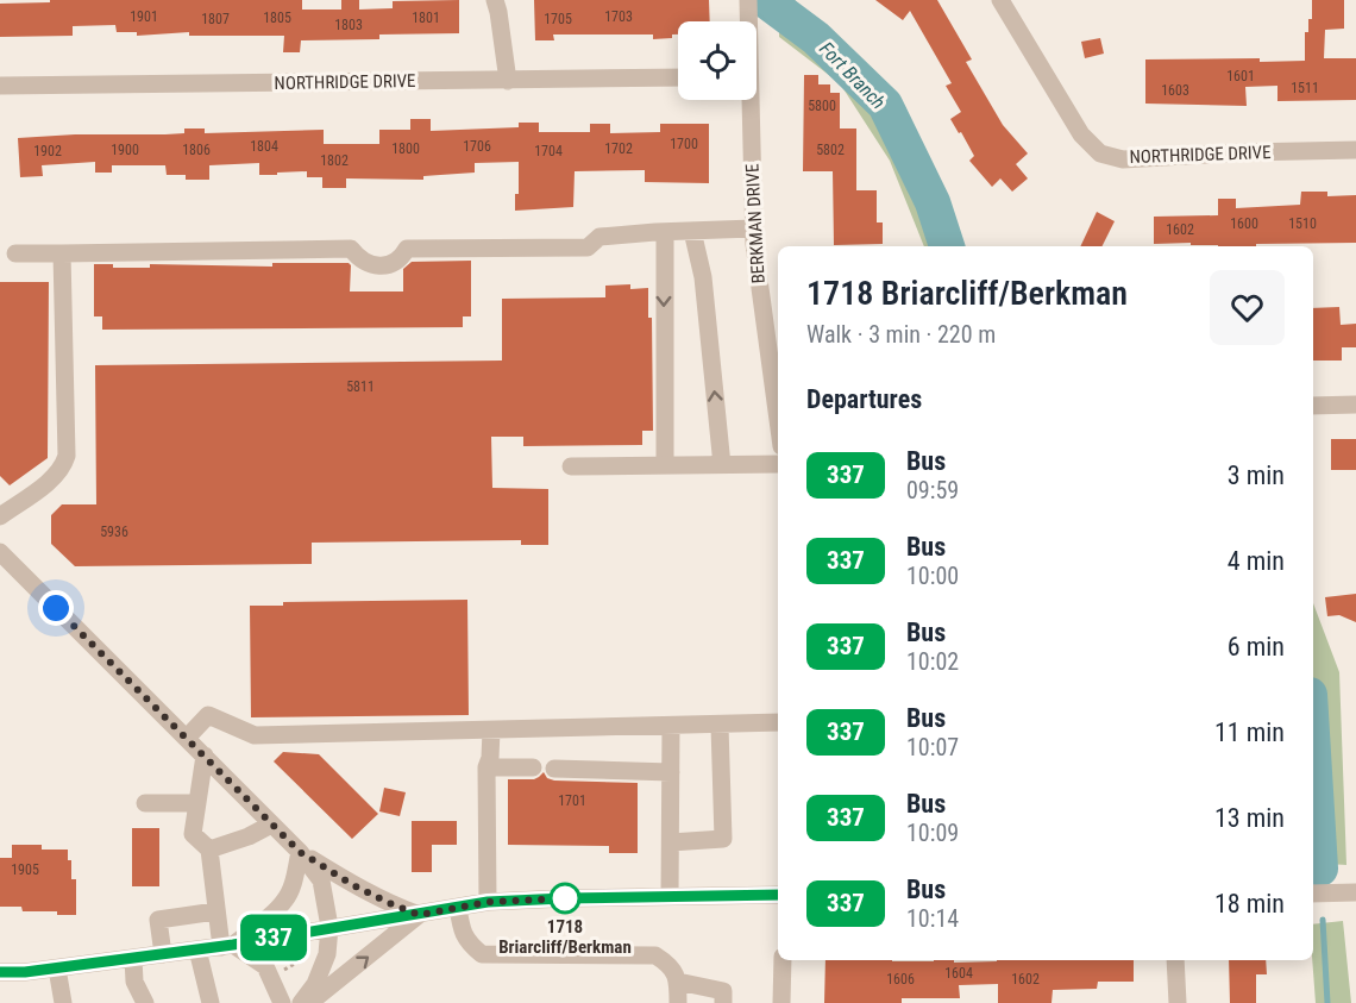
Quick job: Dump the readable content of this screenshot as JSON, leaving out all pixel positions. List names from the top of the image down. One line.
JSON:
{"streets":{"street":["NORTHRIDGE DRIVE","BERKMAN DRIVE"]},"water":["Fort Branch"],"places":["1718 Briarcliff/Berkman"],"lines":["bus line 337"],"house_numbers":["1901","1703","1805","1801","1807","1705","1803","1601","1511","1603","5800","1700","1804","1706","1800","1702","1900","1806","5802","1902","1704","1802","1600","1510","1602","5811","5936","1701","1905","1604","1606","1602"],"page":{"on_map":"337","heading":[["1718 Briarcliff/Berkman","Walk · 3 min · 220 m"],"Departures"],"list":[{"mark":"337","name":"Bus","note":"09:59","value":"3 min"},{"mark":"337","name":"Bus","note":"10:00","value":"4 min"},{"mark":"337","name":"Bus","note":"10:02","value":"6 min"},{"mark":"337","name":"Bus","note":"10:07","value":"11 min"},{"mark":"337","name":"Bus","note":"10:09","value":"13 min"},{"mark":"337","name":"Bus","note":"10:14","value":"18 min"}]}}
